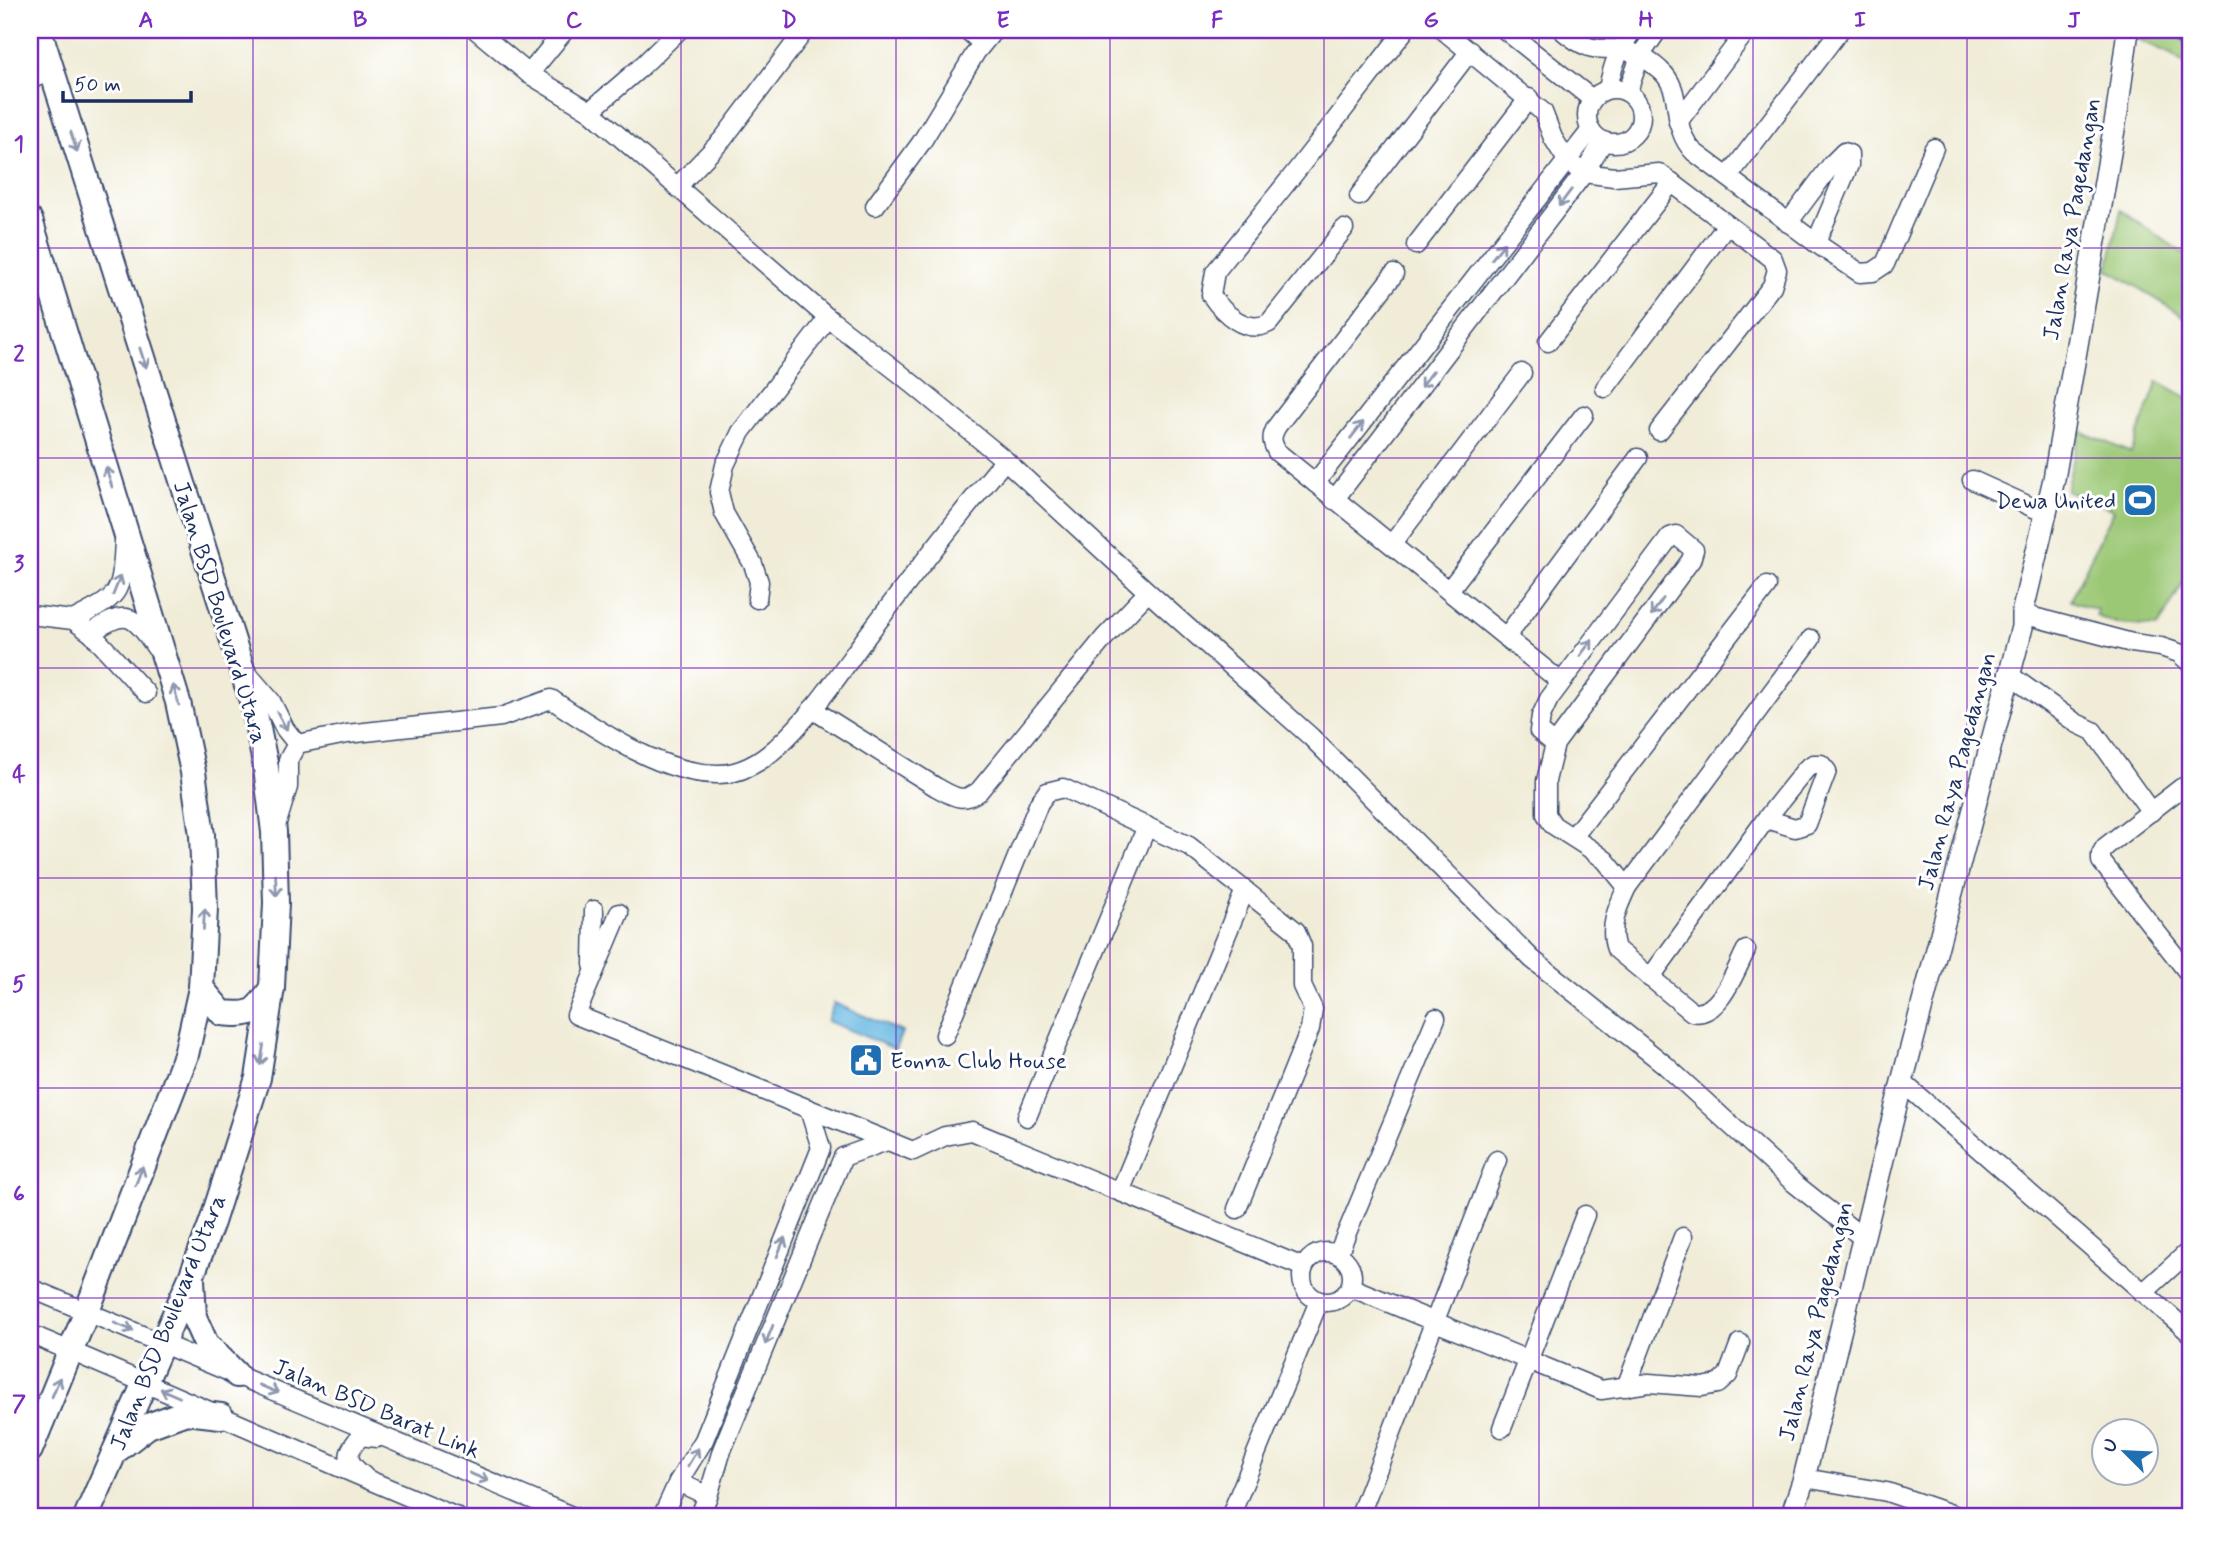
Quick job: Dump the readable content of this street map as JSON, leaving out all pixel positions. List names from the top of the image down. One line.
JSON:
{"streets":{"main road":["Jalan BSD Boulevard Utara"],"street":["Jalan Raya Pagedangan","Jalan BSD Barat Link"]},"crossings":[["Jalan BSD Boulevard Utara","Jalan BSD Barat Link"]],"places":{"sports":["Dewa United"],"public building":["Eonna Club House"]},"scale_bar":"50 m","north":"top left","grid":{"columns":["A","B","C","D","E","F","G","H","I","J"],"rows":["1","2","3","4","5","6","7"]}}
